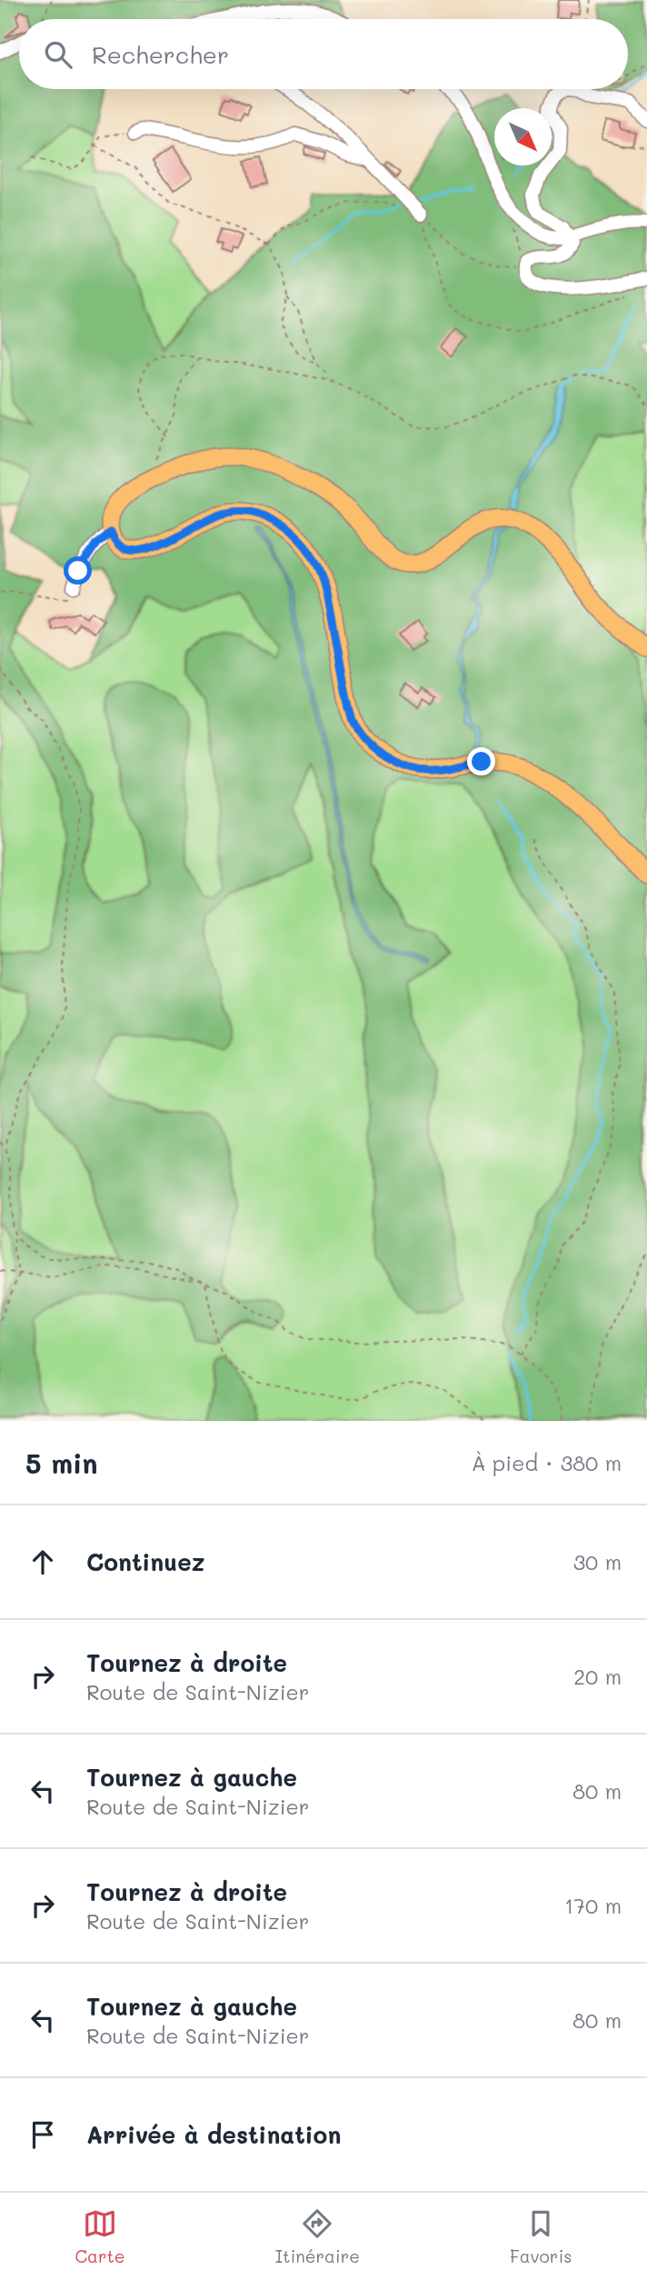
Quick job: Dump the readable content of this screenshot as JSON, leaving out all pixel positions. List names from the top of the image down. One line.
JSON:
{"north":"bottom right","page":{"search":"Rechercher","heading":["5 min","À pied · 380 m"],"list":[["Continuez","30 m"],["Tournez à droite","Route de Saint-Nizier","20 m"],["Tournez à gauche","Route de Saint-Nizier","80 m"],["Tournez à droite","Route de Saint-Nizier","170 m"],["Tournez à gauche","Route de Saint-Nizier","80 m"],"Arrivée à destination"],"nav":["Carte","Itinéraire","Favoris"]}}
